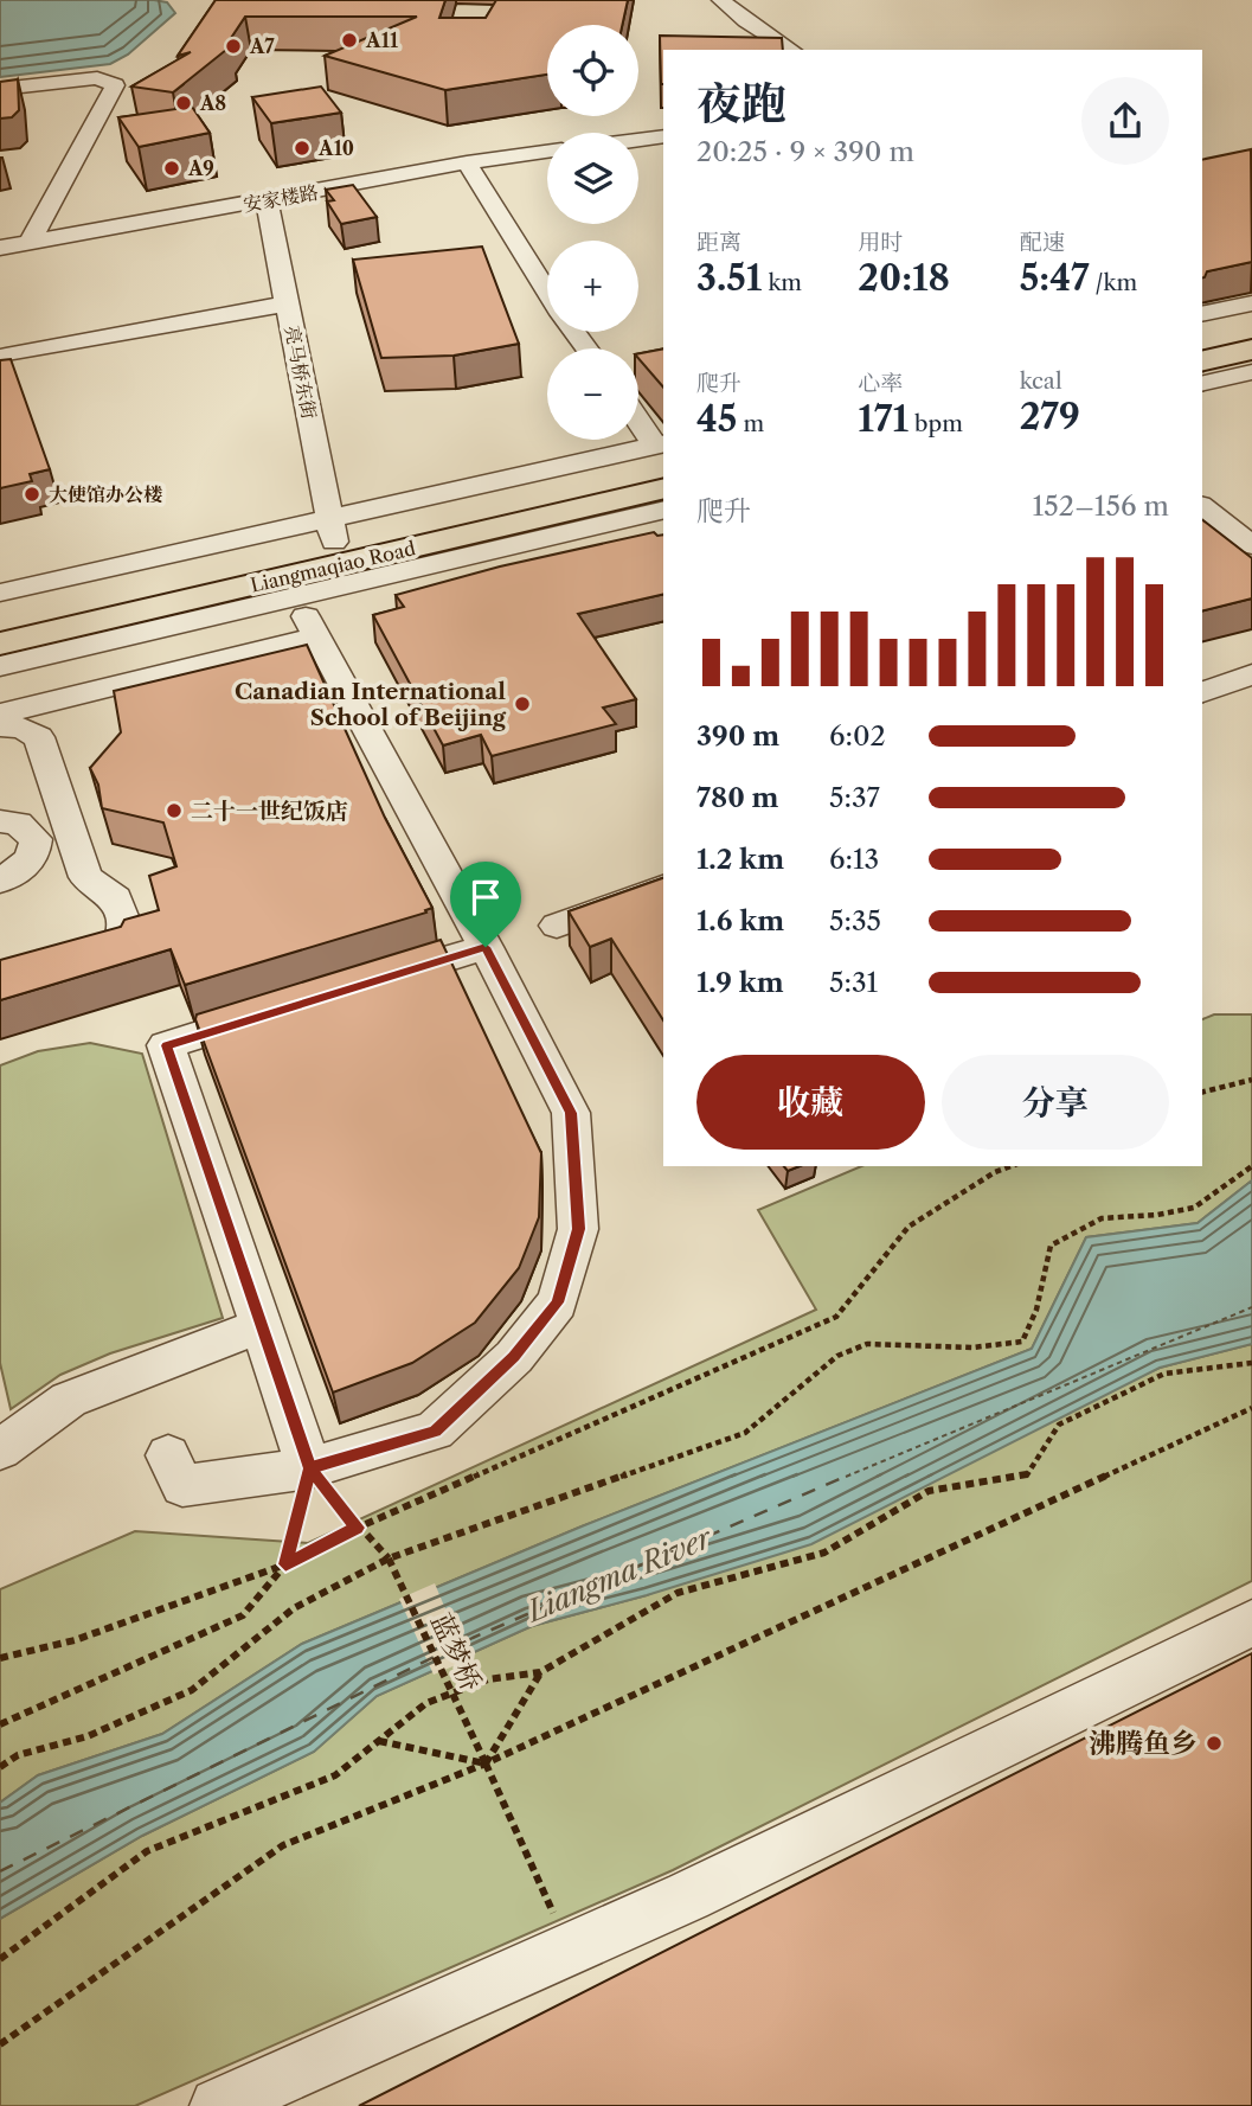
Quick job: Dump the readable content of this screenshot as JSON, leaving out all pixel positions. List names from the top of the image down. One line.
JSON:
{"streets":{"main road":["Liangmaqiao Road"],"street":["安家楼路","亮马桥东街"],"path":["蓝梦桥"]},"crossings":[["安家楼路","亮马桥东街"],["亮马桥东街","Liangmaqiao Road"]],"water":["Liangma River"],"places":["A11","A7","A8","A10","A9","大使馆办公楼","Canadian International School of Beijing","二十一世纪饭店","沸腾鱼乡"],"page":{"map_buttons":["+","−"],"heading":["夜跑","20:25 · 9 × 390 m"],"stats":[["距离","3.51 km"],["用时","20:18"],["配速","5:47 /km"],["爬升","45 m"],["心率","171 bpm"],["kcal","279"]],"chart":["爬升","152–156 m"],"list":[{"name":"390 m","note":"6:02"},{"name":"780 m","note":"5:37"},{"name":"1.2 km","note":"6:13"},{"name":"1.6 km","note":"5:35"},{"name":"1.9 km","note":"5:31"}],"buttons":["收藏","分享"]}}
